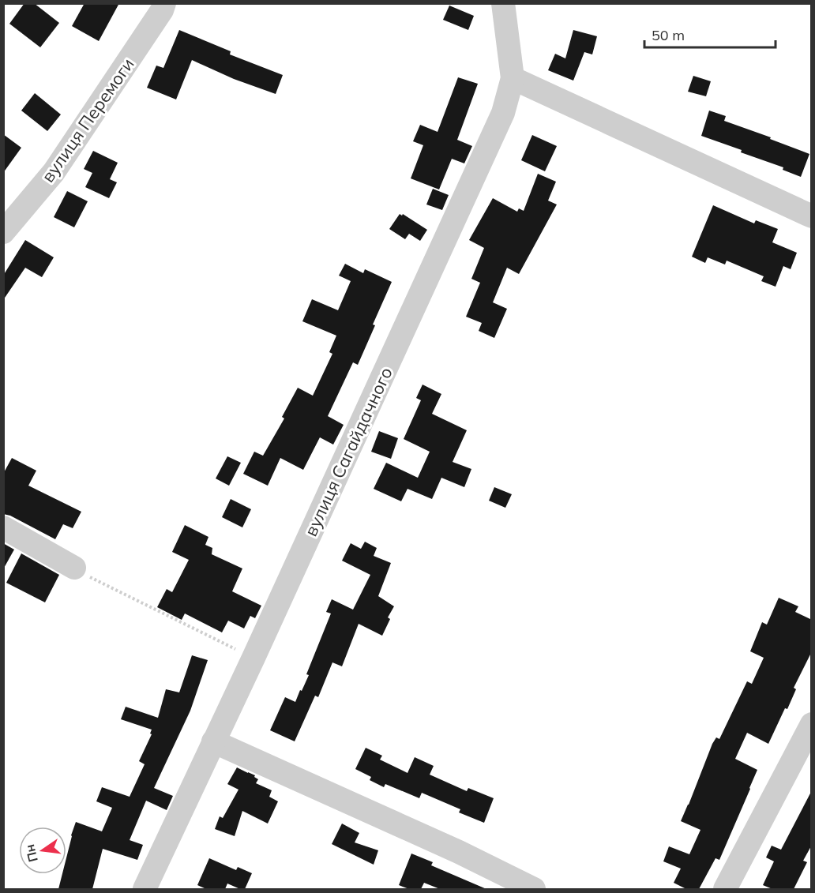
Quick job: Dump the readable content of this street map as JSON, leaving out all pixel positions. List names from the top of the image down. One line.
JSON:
{"streets":{"street":["вулиця Перемоги","вулиця Сагайдачного"]},"scale_bar":"50 m","north":"left"}
